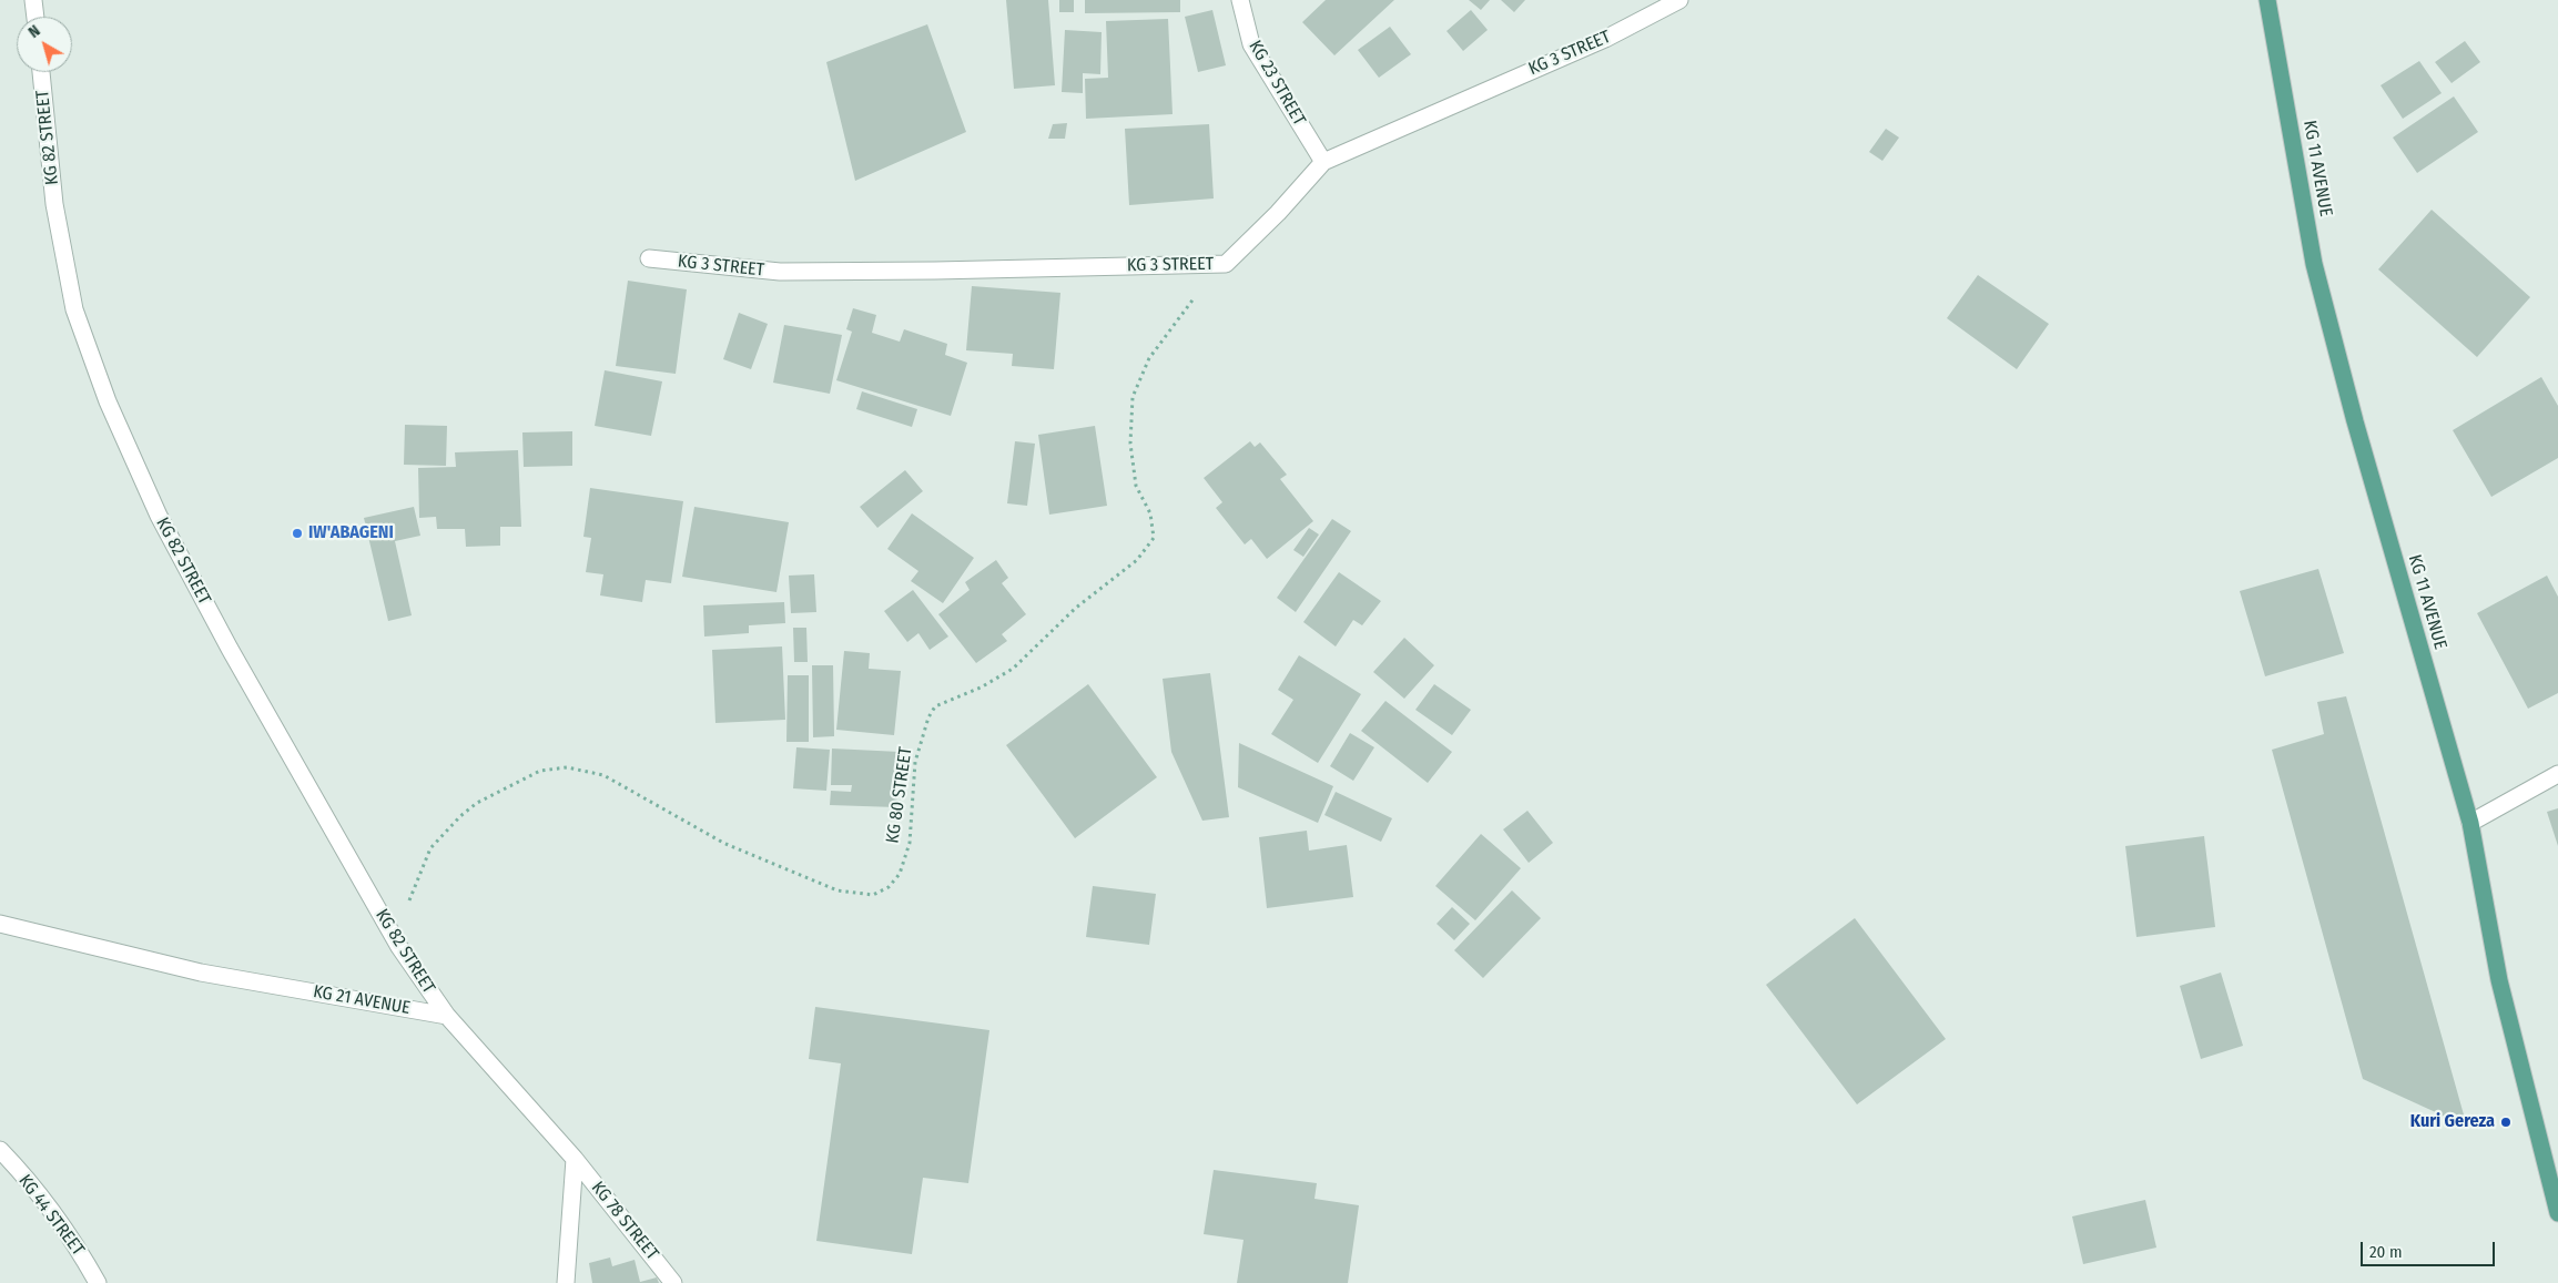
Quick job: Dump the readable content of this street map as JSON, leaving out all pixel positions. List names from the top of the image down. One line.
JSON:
{"streets":{"main road":["KG 11 AVENUE"],"street":["KG 3 STREET","KG 23 STREET","KG 82 STREET","KG 21 AVENUE","KG 44 STREET","KG 78 STREET"],"path":["KG 80 STREET"]},"crossings":[["KG 3 STREET","KG 23 STREET"],["KG 3 STREET","KG 80 STREET"],["KG 82 STREET","KG 80 STREET"],["KG 82 STREET","KG 21 AVENUE"]],"places":["IW'ABAGENI","Kuri Gereza"],"scale_bar":"20 m","north":"top left"}
